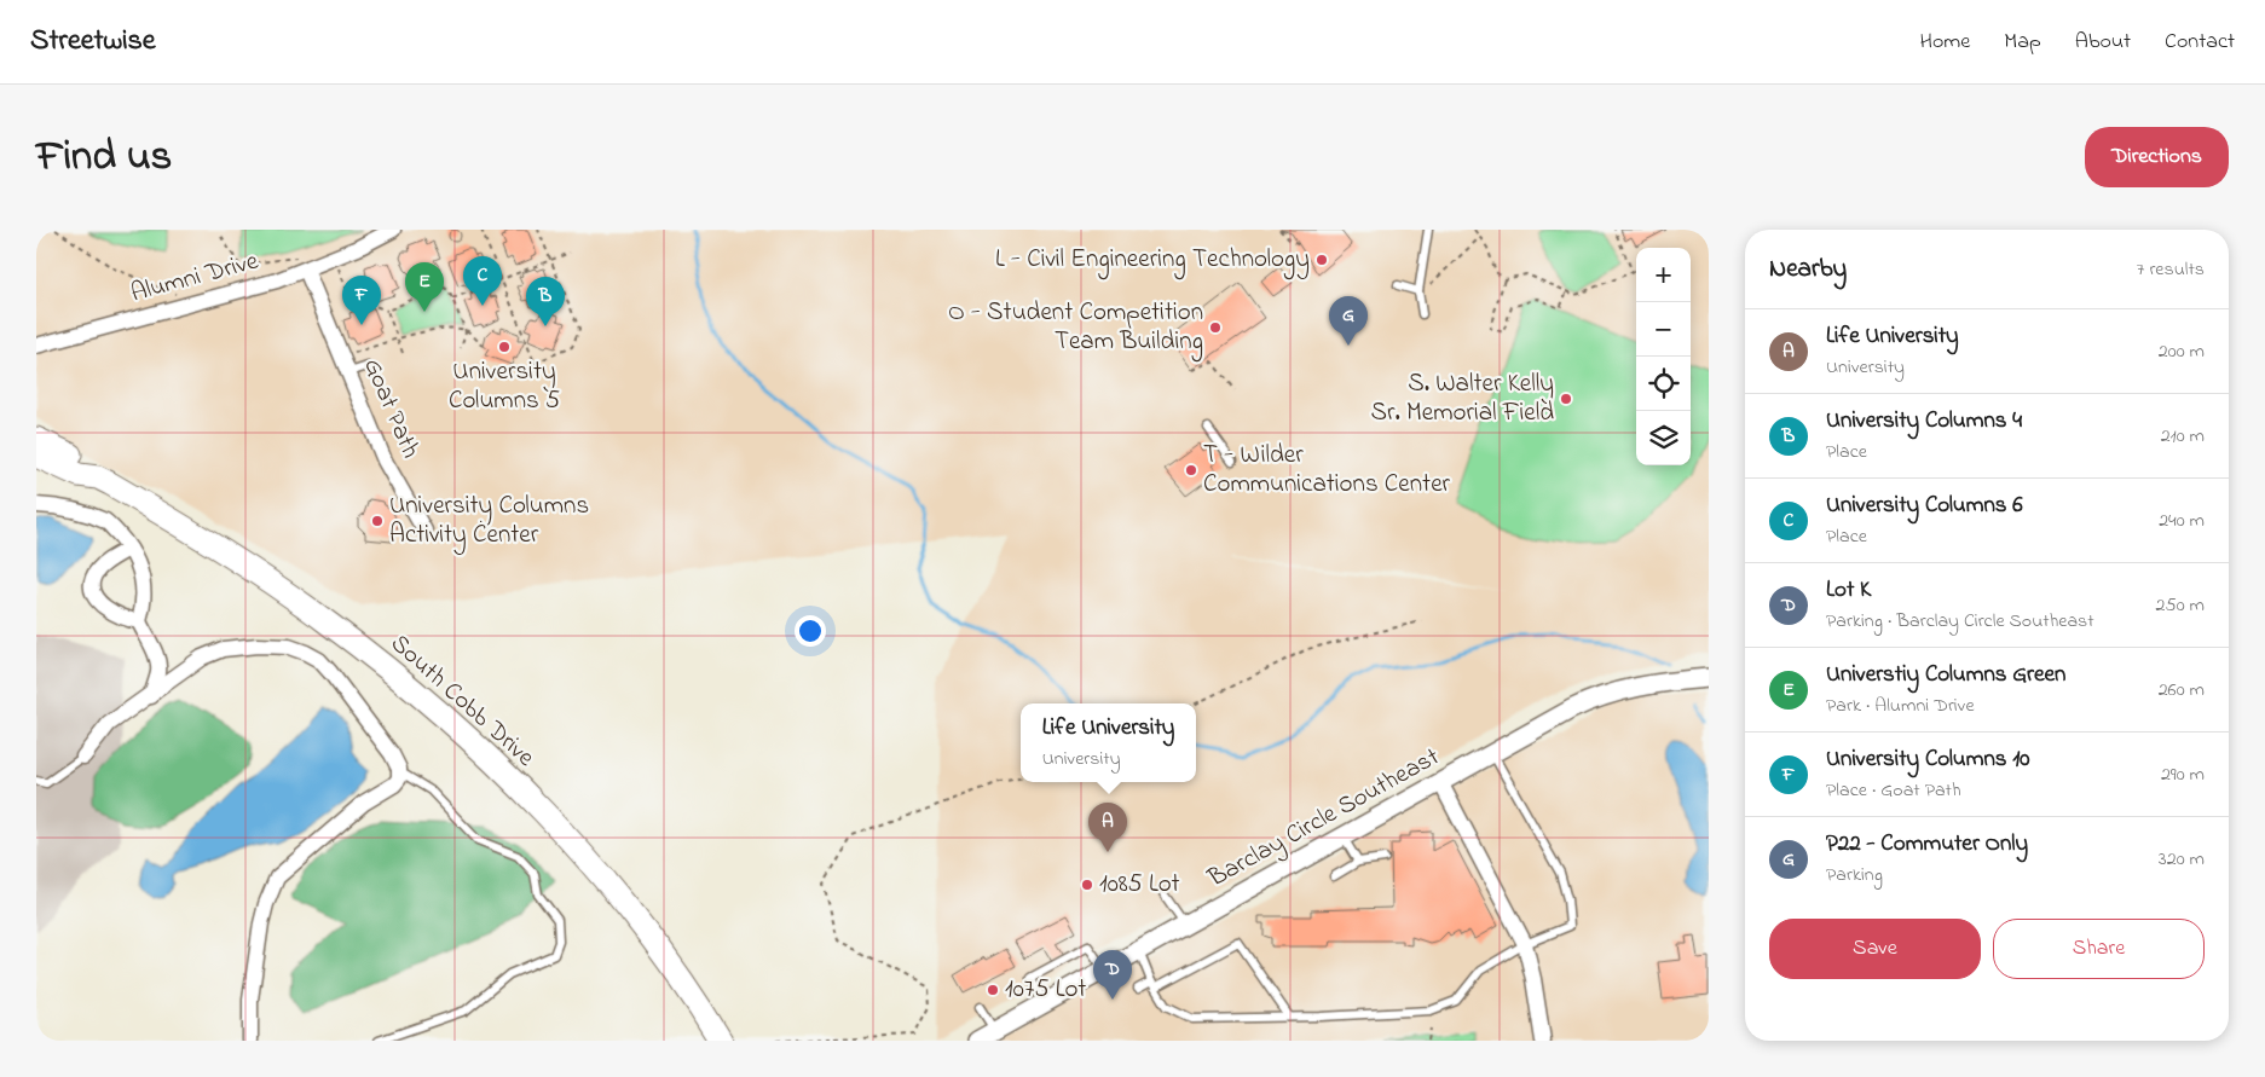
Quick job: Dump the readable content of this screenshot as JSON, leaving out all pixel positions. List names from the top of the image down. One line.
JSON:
{"streets":{"main road":["South Cobb Drive"],"street":["Alumni Drive","Goat Path","Barclay Circle Southeast"]},"crossings":[["Alumni Drive","Goat Path"]],"places":["L - Civil Engineering Technology","O - Student Competition Team Building","University Columns 5","S. Walter Kelly Sr. Memorial Field","T - Wilder Communications Center","University Columns Activity Center","1085 Lot","1075 Lot"],"page":{"header":"Streetwise","nav":["Home","Map","About","Contact"],"title":"Find us","buttons":["Directions",["Save","Share"]],"heading":["Nearby","7 results"],"map_buttons":["+","−"],"pins":["C","E","F","B","G","A","D"],"list":[{"mark":"A","name":"Life University","note":"University","value":"200 m"},{"mark":"B","name":"University Columns 4","note":"Place","value":"210 m"},{"mark":"C","name":"University Columns 6","note":"Place","value":"240 m"},{"mark":"D","name":"Lot K","note":"Parking · Barclay Circle Southeast","value":"250 m"},{"mark":"E","name":"Universtiy Columns Green","note":"Park · Alumni Drive","value":"260 m"},{"mark":"F","name":"University Columns 10","note":"Place · Goat Path","value":"290 m"},{"mark":"G","name":"P22 - Commuter Only","note":"Parking","value":"320 m"}],"popup":["Life University","University"]}}
